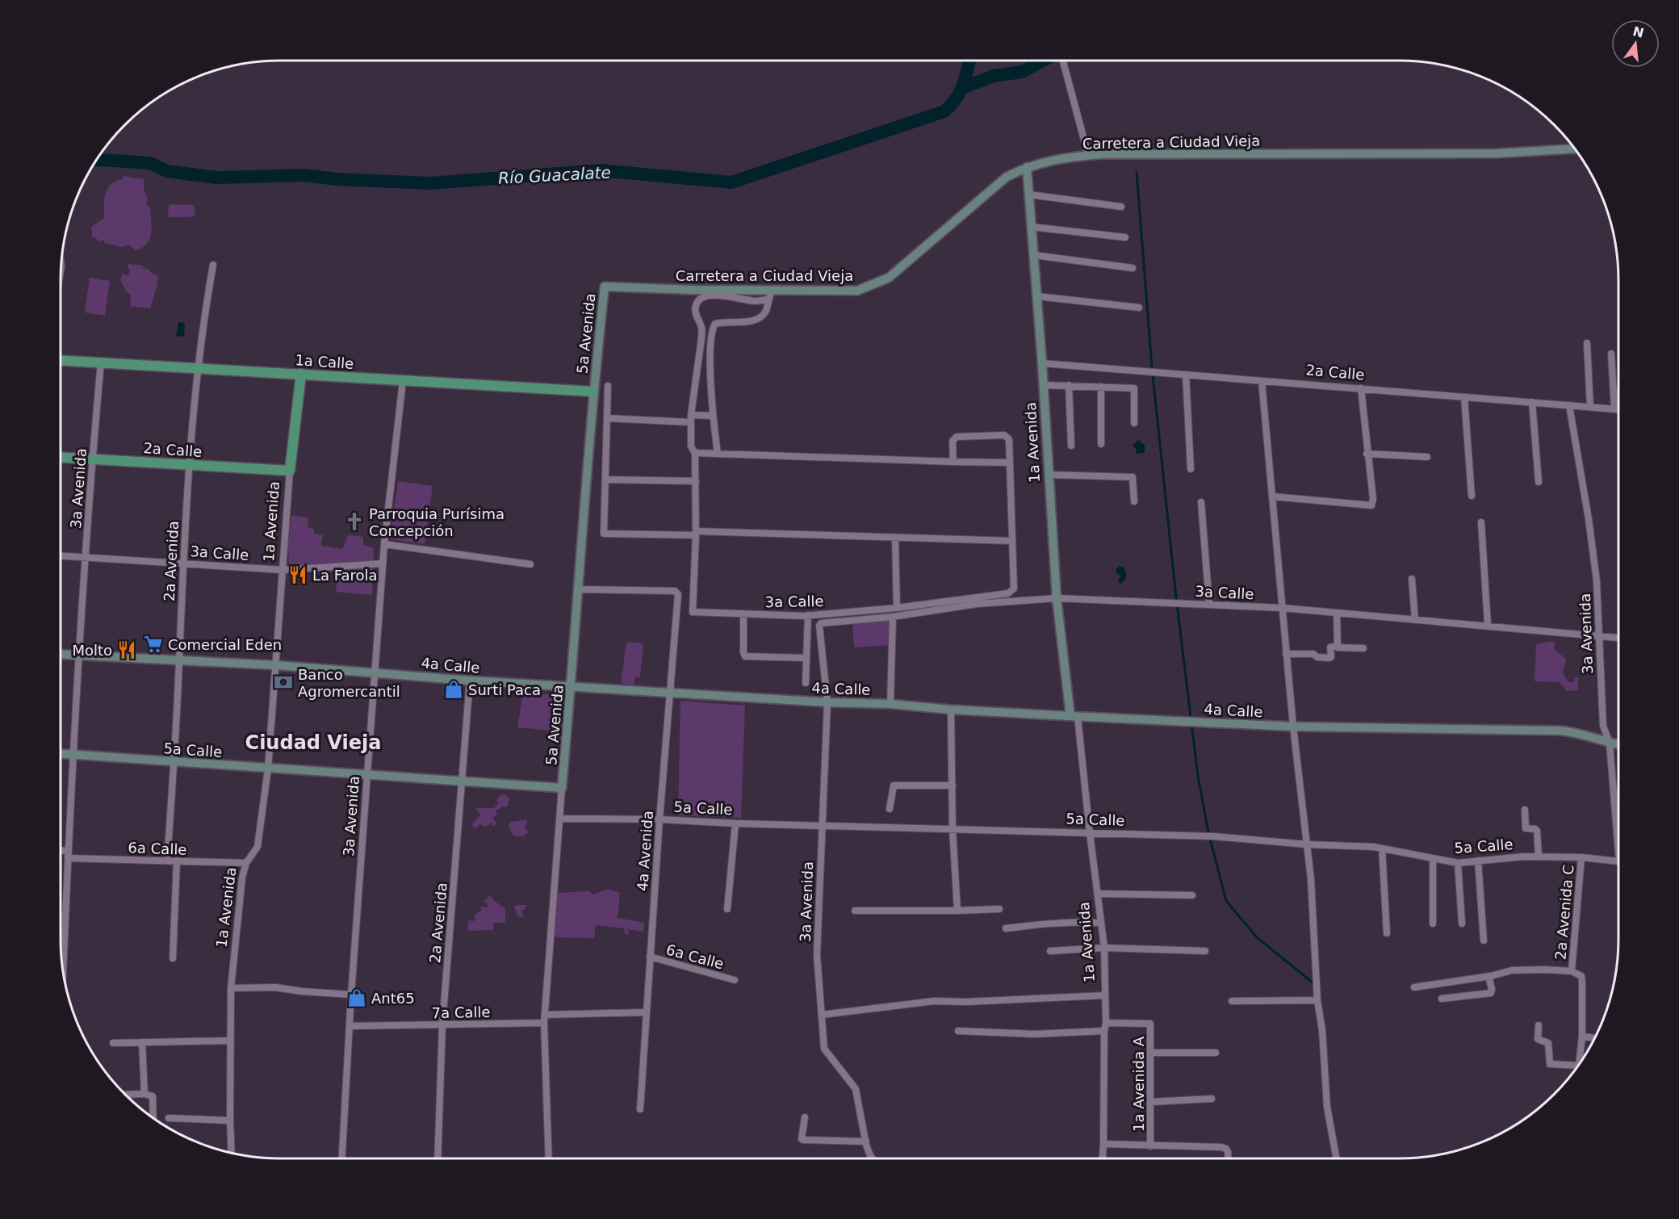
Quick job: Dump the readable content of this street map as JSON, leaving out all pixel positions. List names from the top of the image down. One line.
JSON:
{"streets":{"main road":["Carretera a Ciudad Vieja","5a Avenida","1a Calle","2a Calle","1a Avenida","4a Calle","5a Calle"],"street":["3a Avenida","3a Calle","2a Avenida","6a Calle","4a Avenida","2a Avenida C","7a Calle","1a Avenida A"]},"crossings":[["Carretera a Ciudad Vieja","5a Avenida"],["Carretera a Ciudad Vieja","1a Avenida"],["5a Avenida","1a Calle"],["5a Avenida","4a Calle"],["5a Avenida","5a Calle"],["5a Avenida","4a Avenida"],["5a Avenida","7a Calle"],["1a Calle","1a Avenida"],["1a Calle","3a Avenida"],["1a Calle","2a Avenida"],["2a Calle","1a Avenida"],["2a Calle","3a Avenida"],["2a Calle","2a Avenida"],["1a Avenida","3a Calle"],["1a Avenida","4a Calle"],["1a Avenida","5a Calle"],["1a Avenida","6a Calle"],["1a Avenida","1a Avenida A"],["3a Avenida","3a Calle"],["3a Avenida","4a Calle"],["3a Avenida","5a Calle"],["3a Avenida","6a Calle"],["3a Avenida","7a Calle"],["3a Calle","2a Avenida"],["2a Avenida","4a Calle"],["2a Avenida","5a Calle"],["2a Avenida","6a Calle"],["2a Avenida","7a Calle"],["4a Calle","4a Avenida"],["5a Calle","4a Avenida"],["5a Calle","2a Avenida C"],["6a Calle","4a Avenida"]],"districts":["Ciudad Vieja"],"water":["Río Guacalate"],"places":{"church":["Parroquia Purísima Concepción"],"restaurant":["La Farola","Molto"],"supermarket":["Comercial Eden"],"bank":["Banco Agromercantil"],"shop":["Surti Paca","Ant65"]},"north":"top"}
